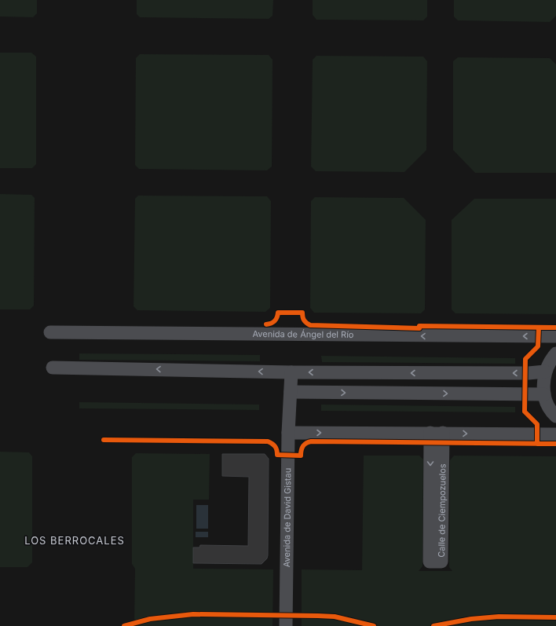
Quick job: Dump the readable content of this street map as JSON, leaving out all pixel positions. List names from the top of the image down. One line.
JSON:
{"streets":{"street":["Avenida de Ángel del Río","Calle de Ciempozuelos","Avenida de David Gistau"]},"districts":["LOS BERROCALES"]}
